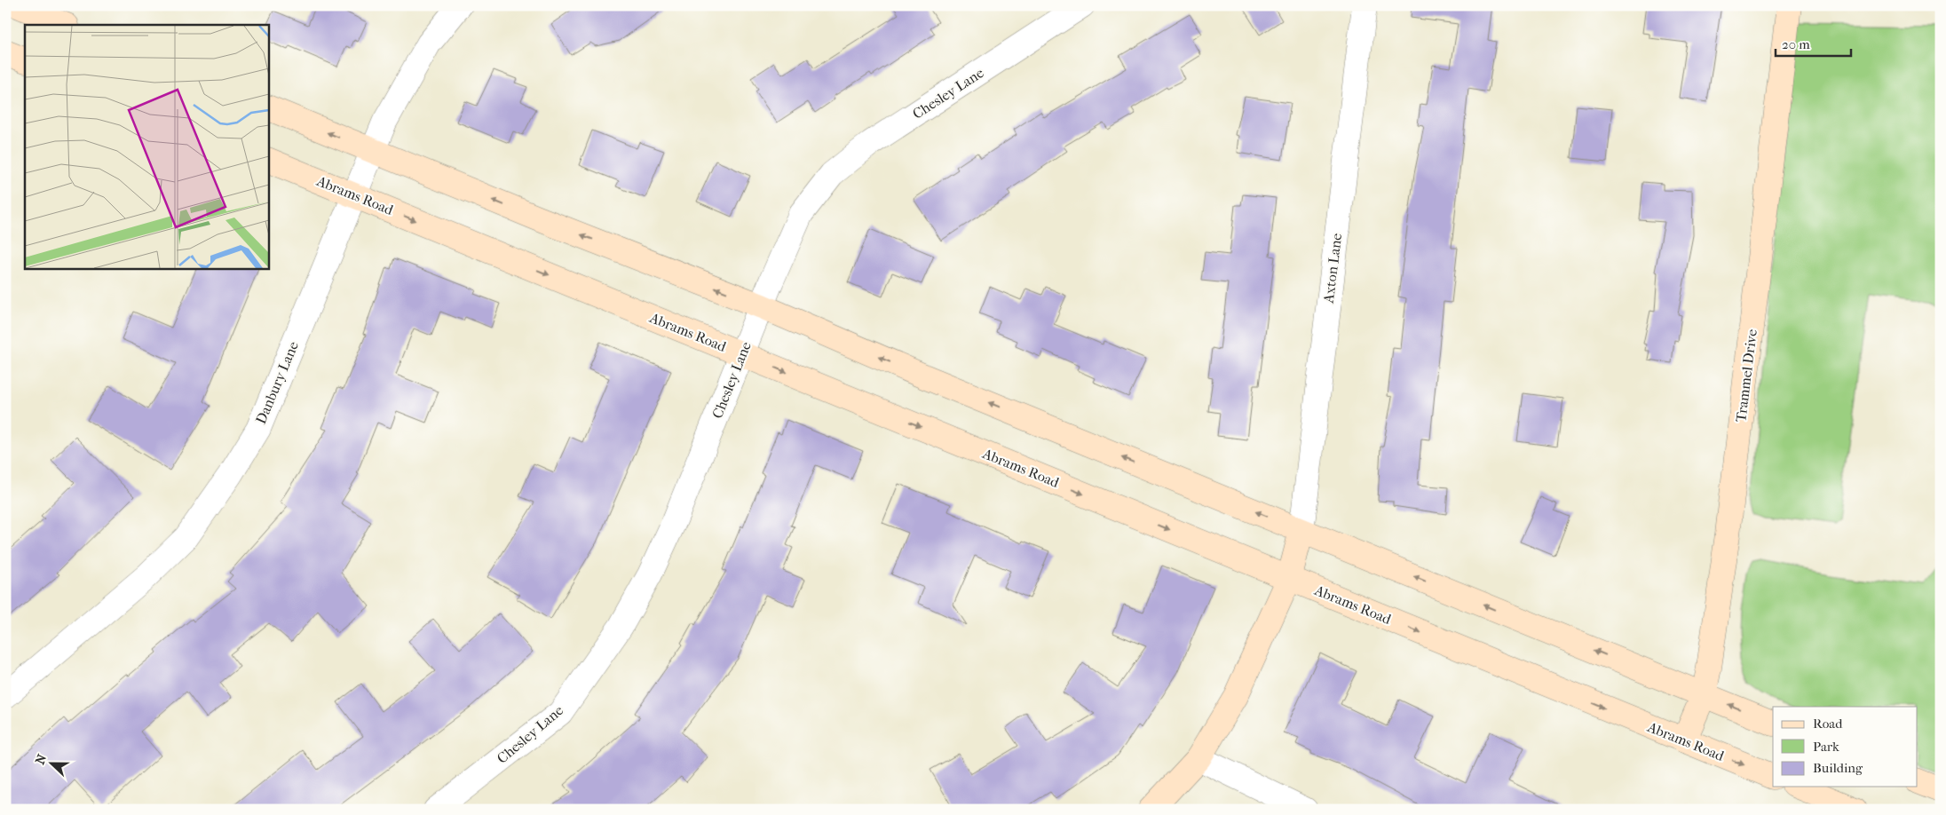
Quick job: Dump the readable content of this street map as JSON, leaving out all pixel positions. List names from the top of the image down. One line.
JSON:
{"streets":{"main road":["Abrams Road","Trammel Drive"],"street":["Chesley Lane","Axton Lane","Danbury Lane"]},"crossings":[["Chesley Lane","Abrams Road"],["Abrams Road","Trammel Drive"],["Abrams Road","Danbury Lane"]],"legend":["Road","Park","Building"],"scale_bar":"20 m","north":"left"}
